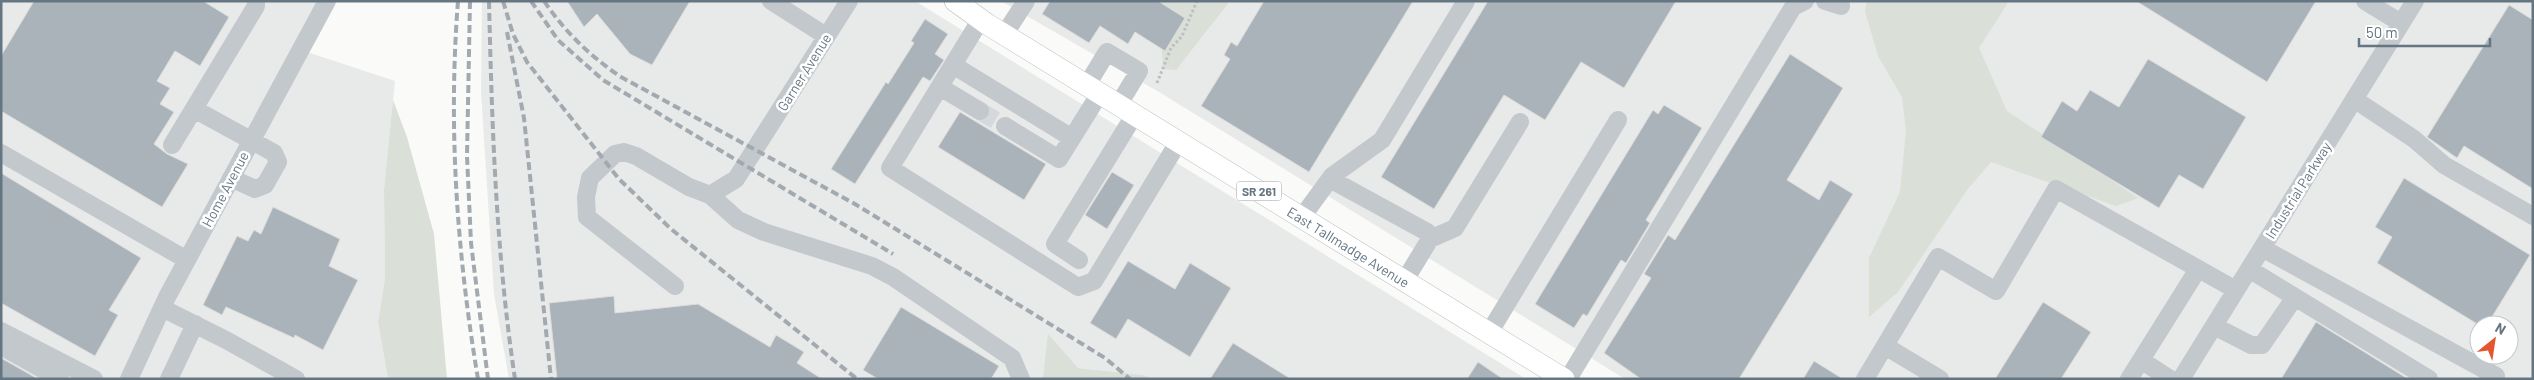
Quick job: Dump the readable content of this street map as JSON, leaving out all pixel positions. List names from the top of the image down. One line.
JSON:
{"streets":{"main road":["SR 261","East Tallmadge Avenue"],"street":["Garner Avenue","Home Avenue","Industrial Parkway"]},"scale_bar":"50 m","north":"top right"}
